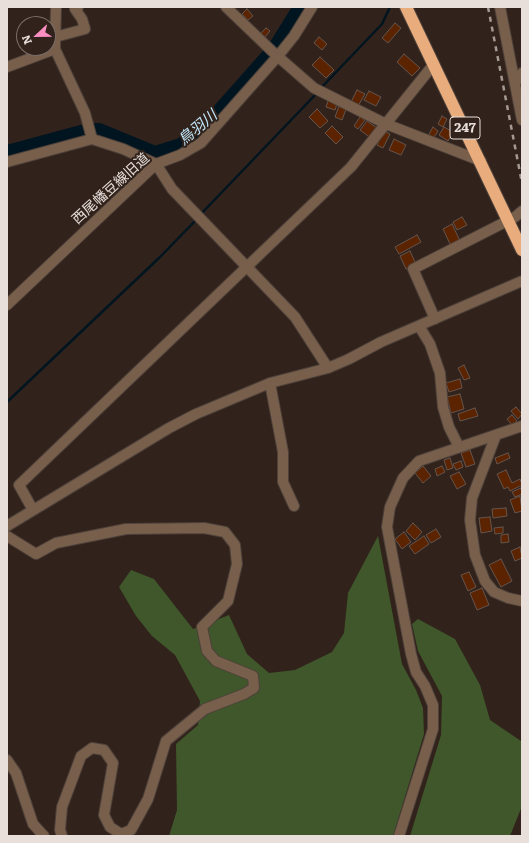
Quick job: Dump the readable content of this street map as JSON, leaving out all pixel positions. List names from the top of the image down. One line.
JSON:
{"streets":{"highway":["247"],"street":["西尾幡豆線旧道"]},"water":["鳥羽川"],"north":"left"}
